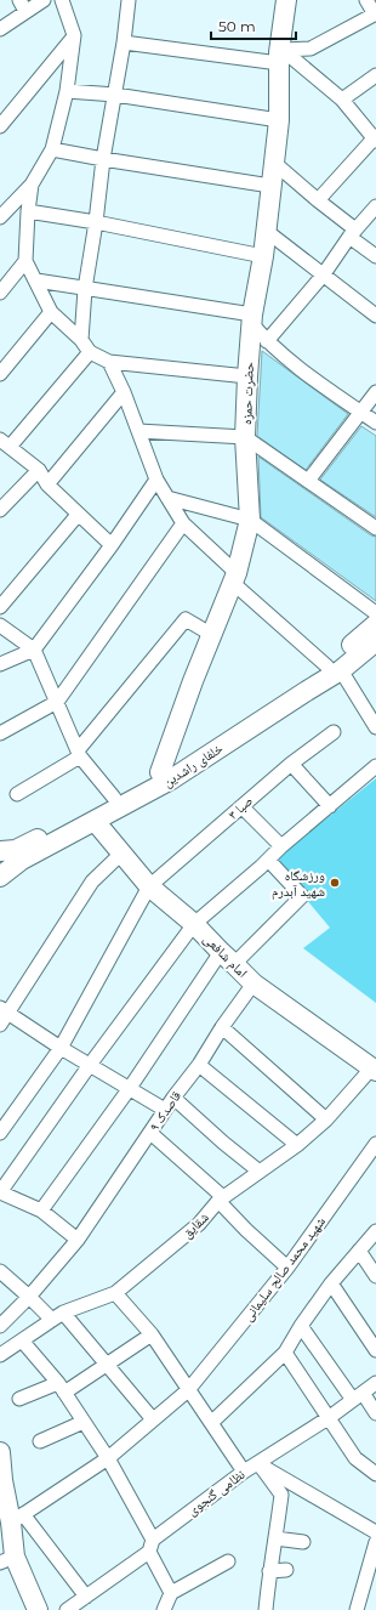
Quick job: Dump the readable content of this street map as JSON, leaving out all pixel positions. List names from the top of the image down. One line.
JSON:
{"streets":{"main road":["حضرت حمزه","خلفای راشدین","امام شافعی"],"street":["صبا ۳","قاصدک ۹","شقایق","شهید محمد صالح سلیمانی","نظامی گنجوی"]},"crossings":[["حضرت حمزه","خلفای راشدین"],["خلفای راشدین","امام شافعی"],["صبا ۳","امام شافعی"],["امام شافعی","قاصدک ۹"],["امام شافعی","شقایق"]],"places":["ورزشگاه شهید آبدرم"],"scale_bar":"50 m"}
